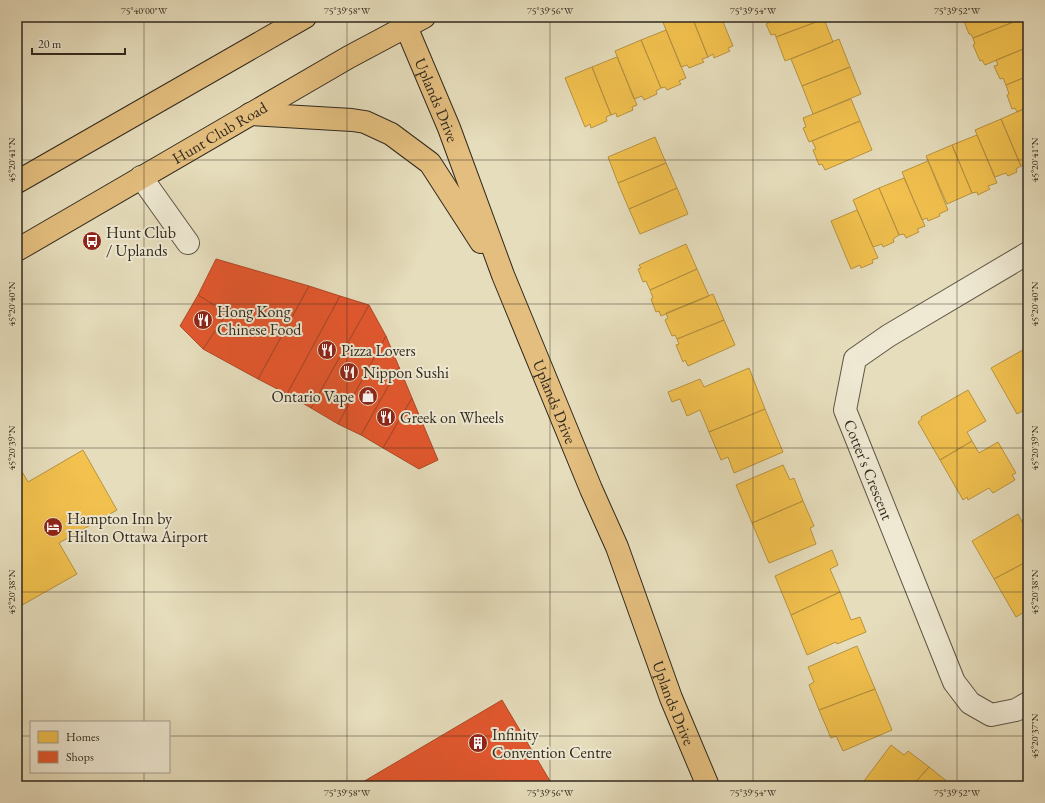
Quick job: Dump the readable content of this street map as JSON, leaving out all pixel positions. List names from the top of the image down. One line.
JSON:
{"streets":{"main road":["Uplands Drive","Hunt Club Road"],"street":["Cotter's Crescent"]},"crossings":[["Uplands Drive","Hunt Club Road"]],"places":{"bus stop":["Hunt Club / Uplands"],"restaurant":["Hong Kong Chinese Food","Pizza Lovers","Nippon Sushi","Greek on Wheels"],"shop":["Ontario Vape"],"hotel":["Hampton Inn by Hilton Ottawa Airport"],"building":["Infinity Convention Centre"]},"legend":["Homes","Shops"],"scale_bar":"20 m","coordinates":["75°40'00\"W","75°39'58\"W","75°39'56\"W","75°39'54\"W","75°39'52\"W","45°20'41\"N","45°20'40\"N","45°20'39\"N","45°20'38\"N","45°20'37\"N"]}
